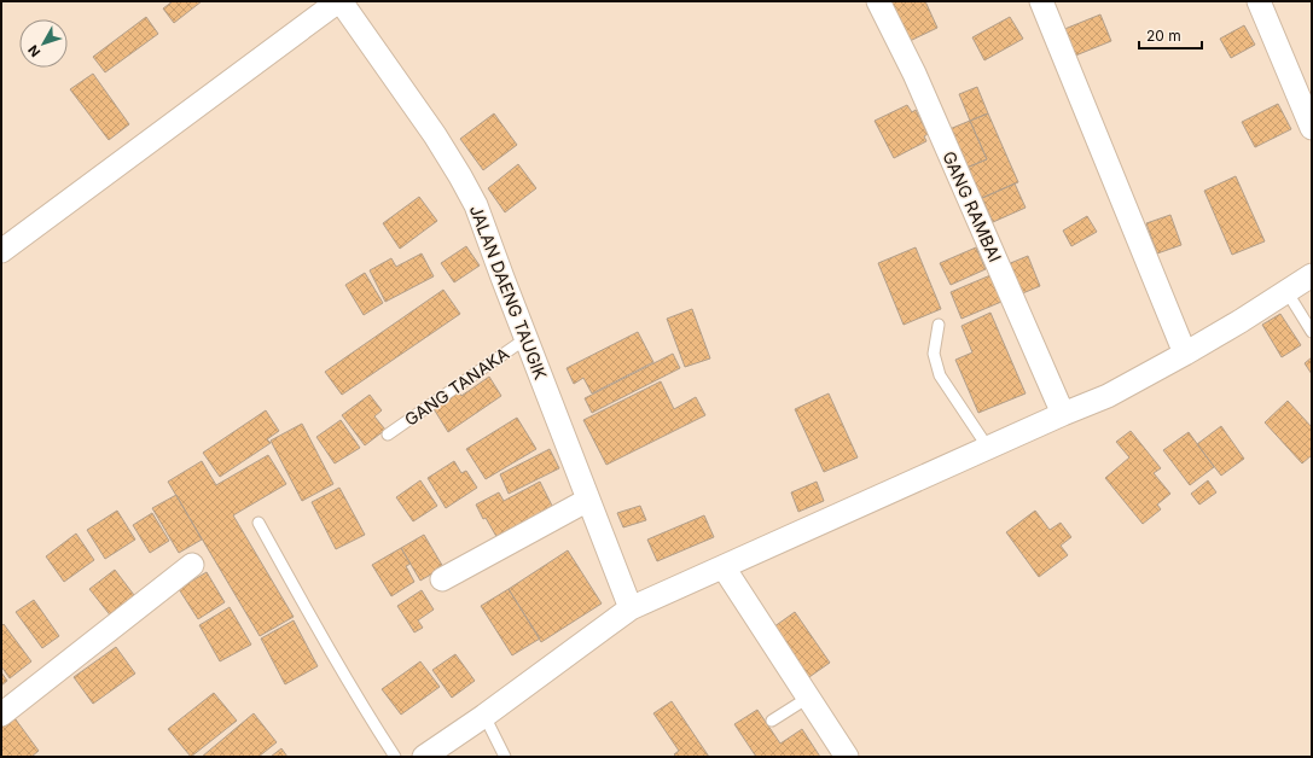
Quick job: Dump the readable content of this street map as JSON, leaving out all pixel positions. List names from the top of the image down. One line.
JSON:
{"streets":{"street":["GANG RAMBAI","JALAN DAENG TAUGIK"],"lane":["GANG TANAKA"]},"crossings":[["JALAN DAENG TAUGIK","GANG TANAKA"]],"scale_bar":"20 m","north":"bottom left"}
